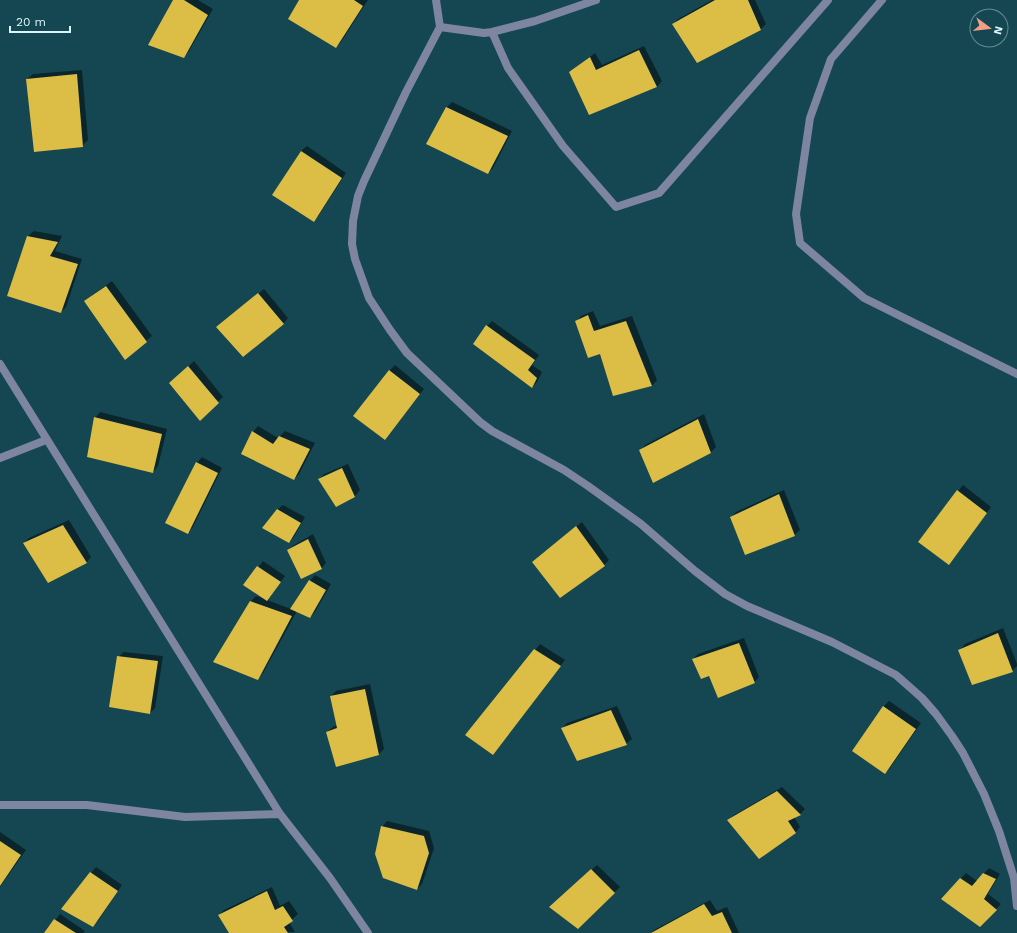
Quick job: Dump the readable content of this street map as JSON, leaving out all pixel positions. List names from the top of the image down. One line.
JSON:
{"scale_bar":"20 m","north":"right"}
